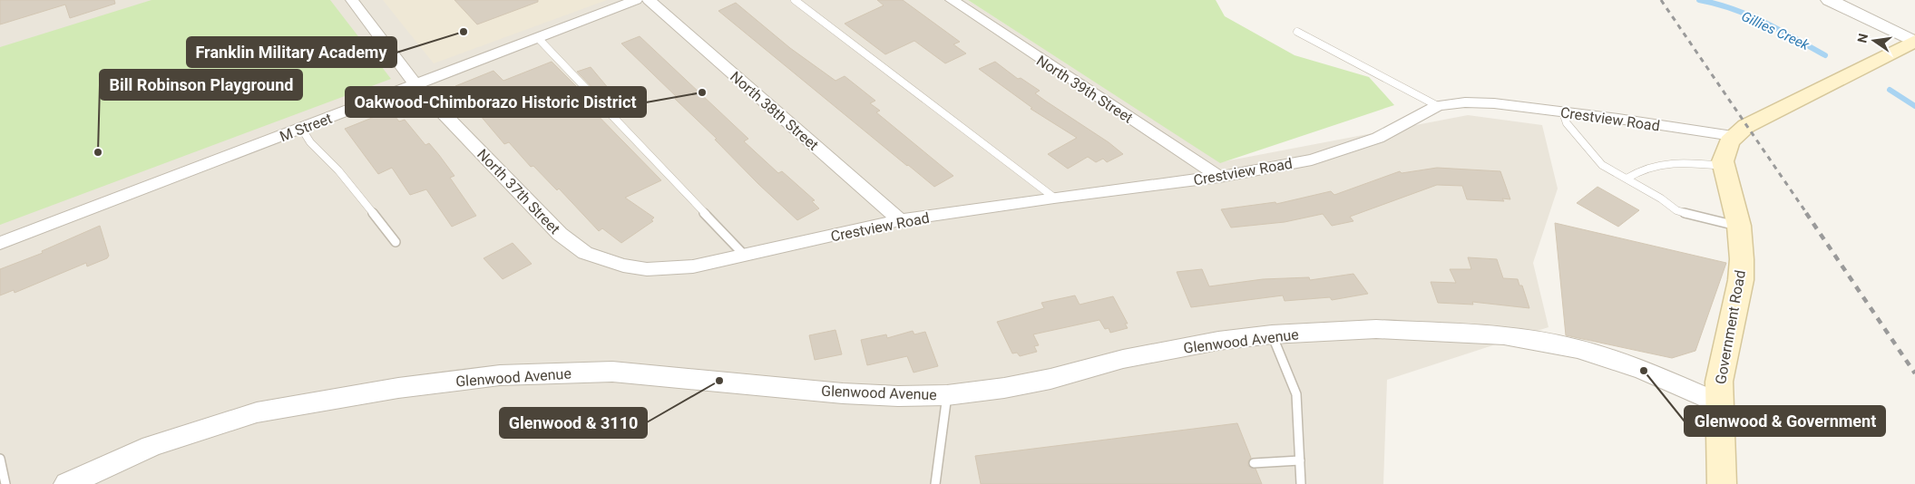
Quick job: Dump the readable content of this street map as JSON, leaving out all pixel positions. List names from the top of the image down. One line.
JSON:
{"streets":{"main road":["Government Road"],"street":["North 39th Street","North 38th Street","Crestview Road","M Street","North 37th Street","Glenwood Avenue"]},"crossings":[["North 39th Street","Crestview Road"],["North 38th Street","Crestview Road"],["Crestview Road","North 37th Street"],["Crestview Road","Government Road"],["M Street","North 37th Street"],["Government Road","Glenwood Avenue"]],"water":["Gillies Creek"],"places":["Franklin Military Academy","Oakwood-Chimborazo Historic District","Bill Robinson Playground","Glenwood & Government","Glenwood & 3110"],"north":"left"}
